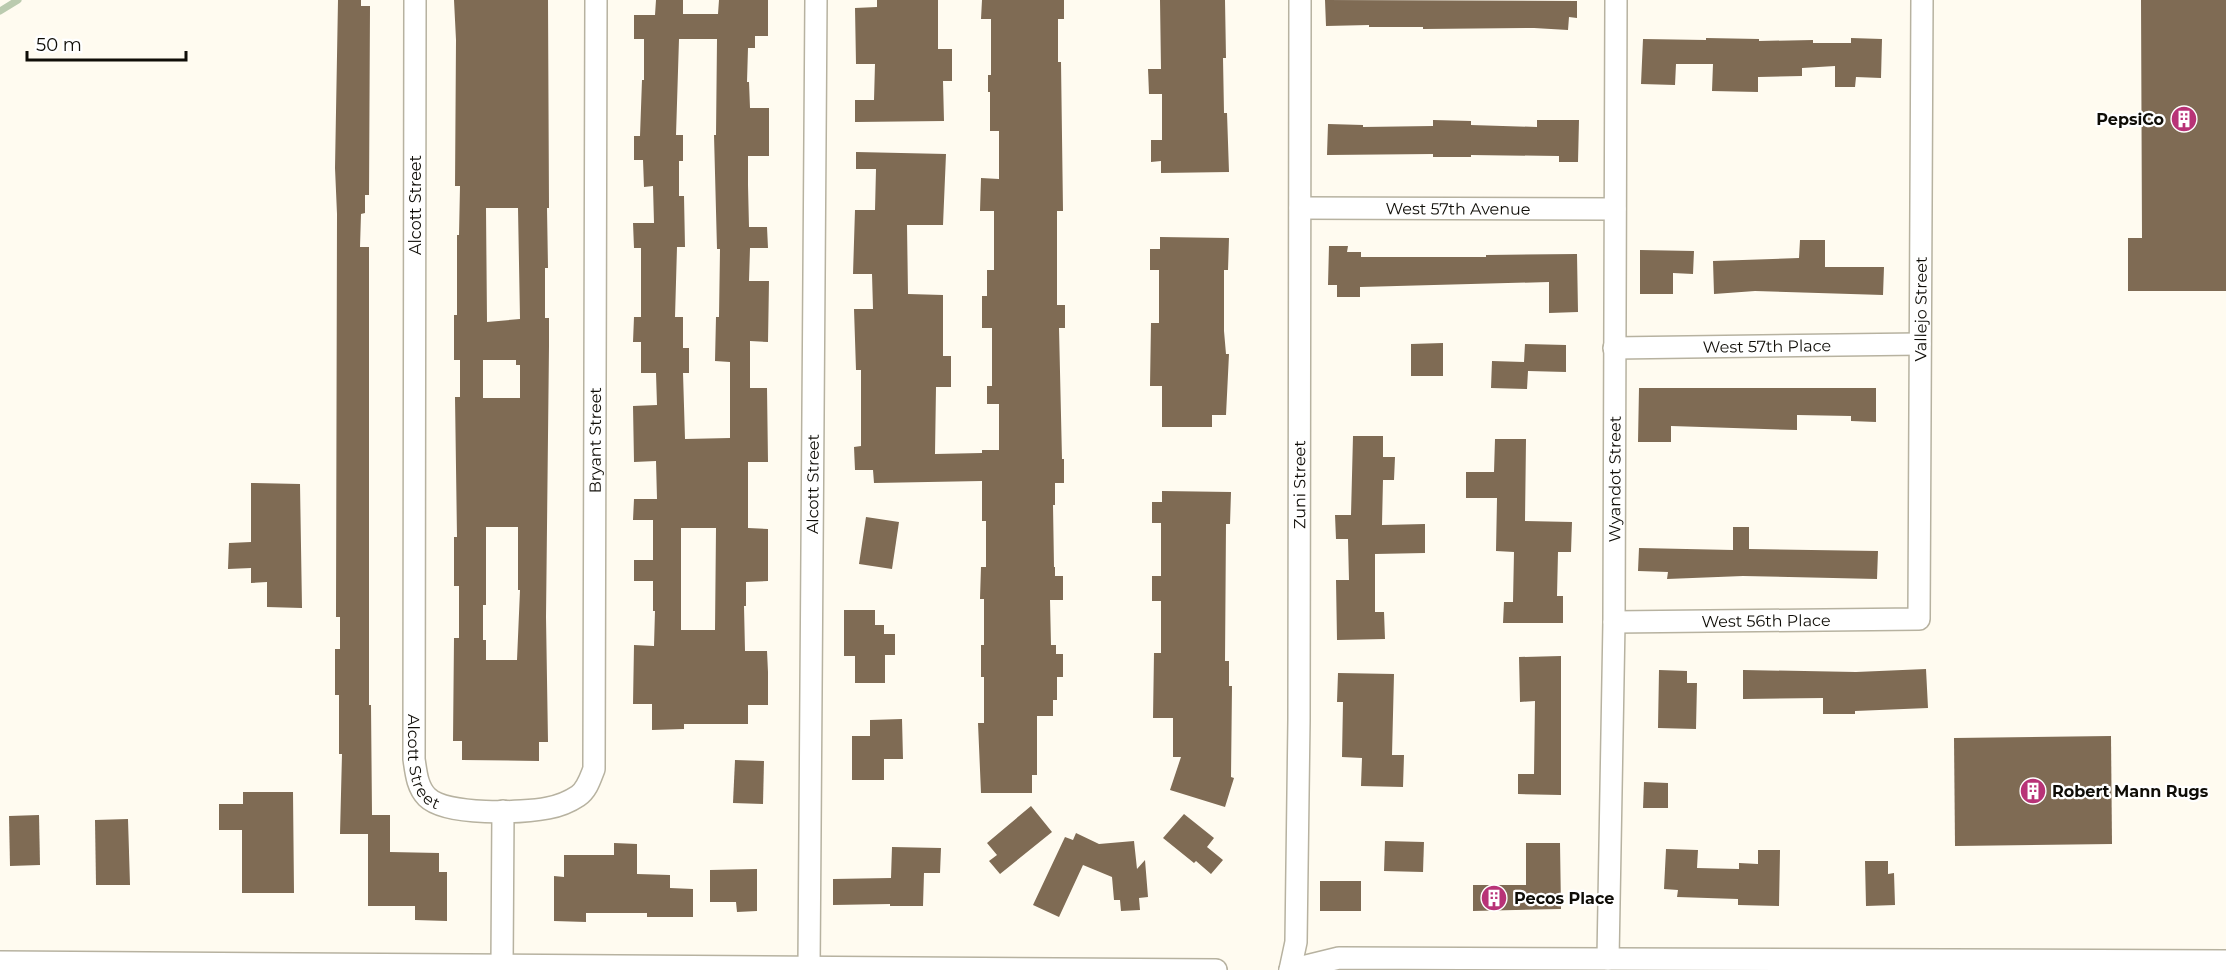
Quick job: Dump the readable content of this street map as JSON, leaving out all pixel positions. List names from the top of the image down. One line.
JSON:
{"streets":{"street":["Alcott Street","West 57th Avenue","Vallejo Street","West 57th Place","Bryant Street","Wyandot Street","Zuni Street","West 56th Place"]},"crossings":[["Alcott Street","Bryant Street"],["West 57th Avenue","Wyandot Street"],["West 57th Avenue","Zuni Street"],["Vallejo Street","West 57th Place"],["Vallejo Street","West 56th Place"],["West 57th Place","Wyandot Street"],["Wyandot Street","West 56th Place"]],"places":{"building":["PepsiCo","Robert Mann Rugs","Pecos Place"]},"scale_bar":"50 m"}
